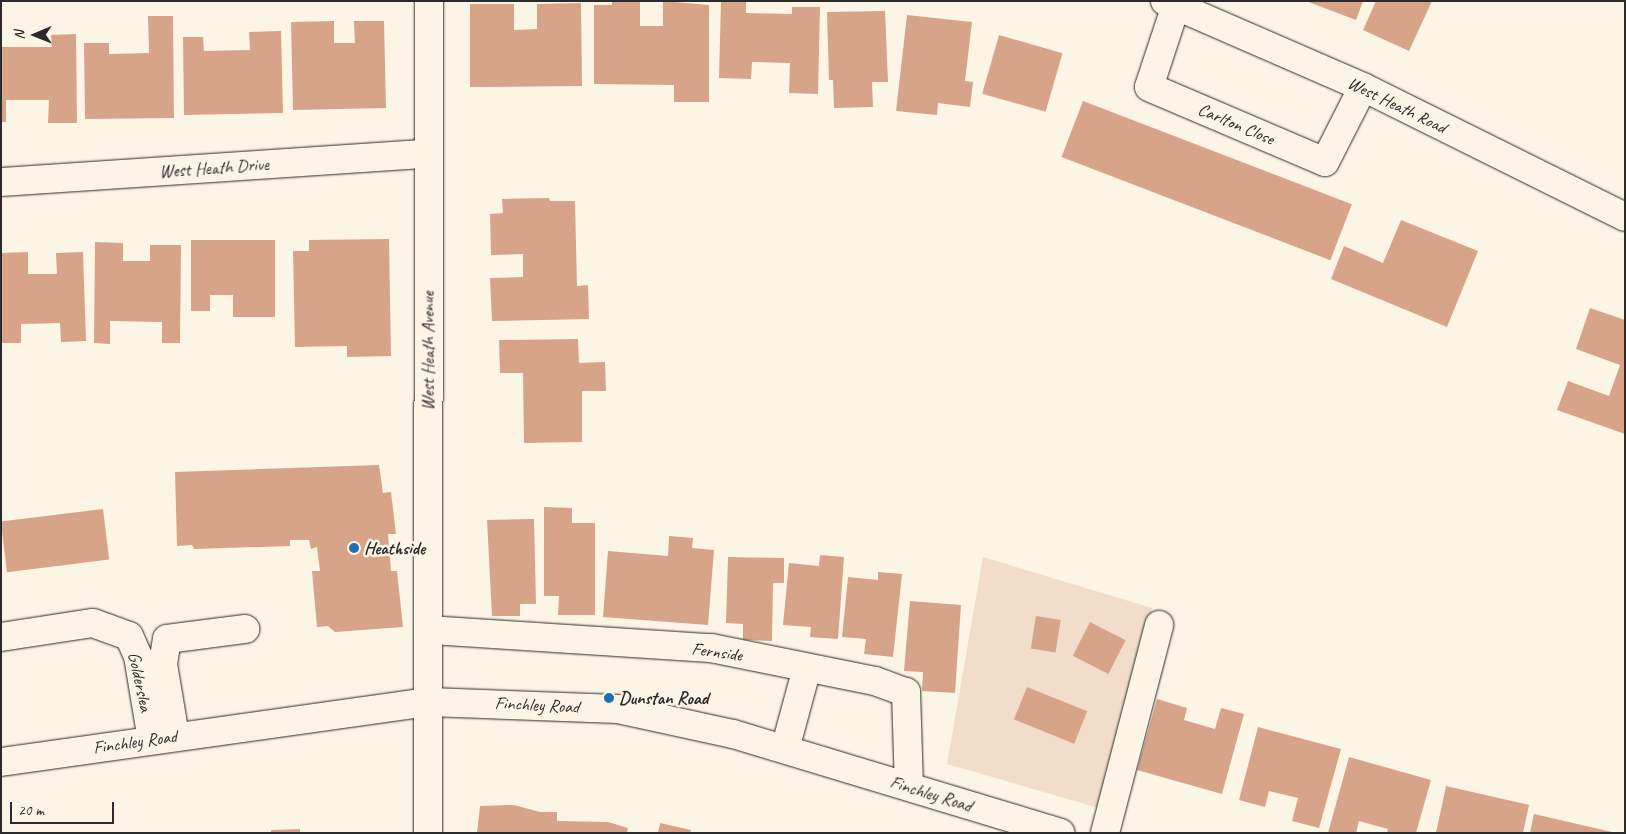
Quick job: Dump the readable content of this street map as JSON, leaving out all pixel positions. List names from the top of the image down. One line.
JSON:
{"streets":{"street":["West Heath Road","Carlton Close","West Heath Drive","West Heath Avenue","Fernside","Golderslea","Finchley Road"]},"crossings":[["West Heath Road","Carlton Close"],["West Heath Drive","West Heath Avenue"],["West Heath Avenue","Fernside"],["West Heath Avenue","Finchley Road"],["Fernside","Finchley Road"],["Golderslea","Finchley Road"]],"places":["Heathside","Dunstan Road"],"scale_bar":"20 m","north":"left"}
